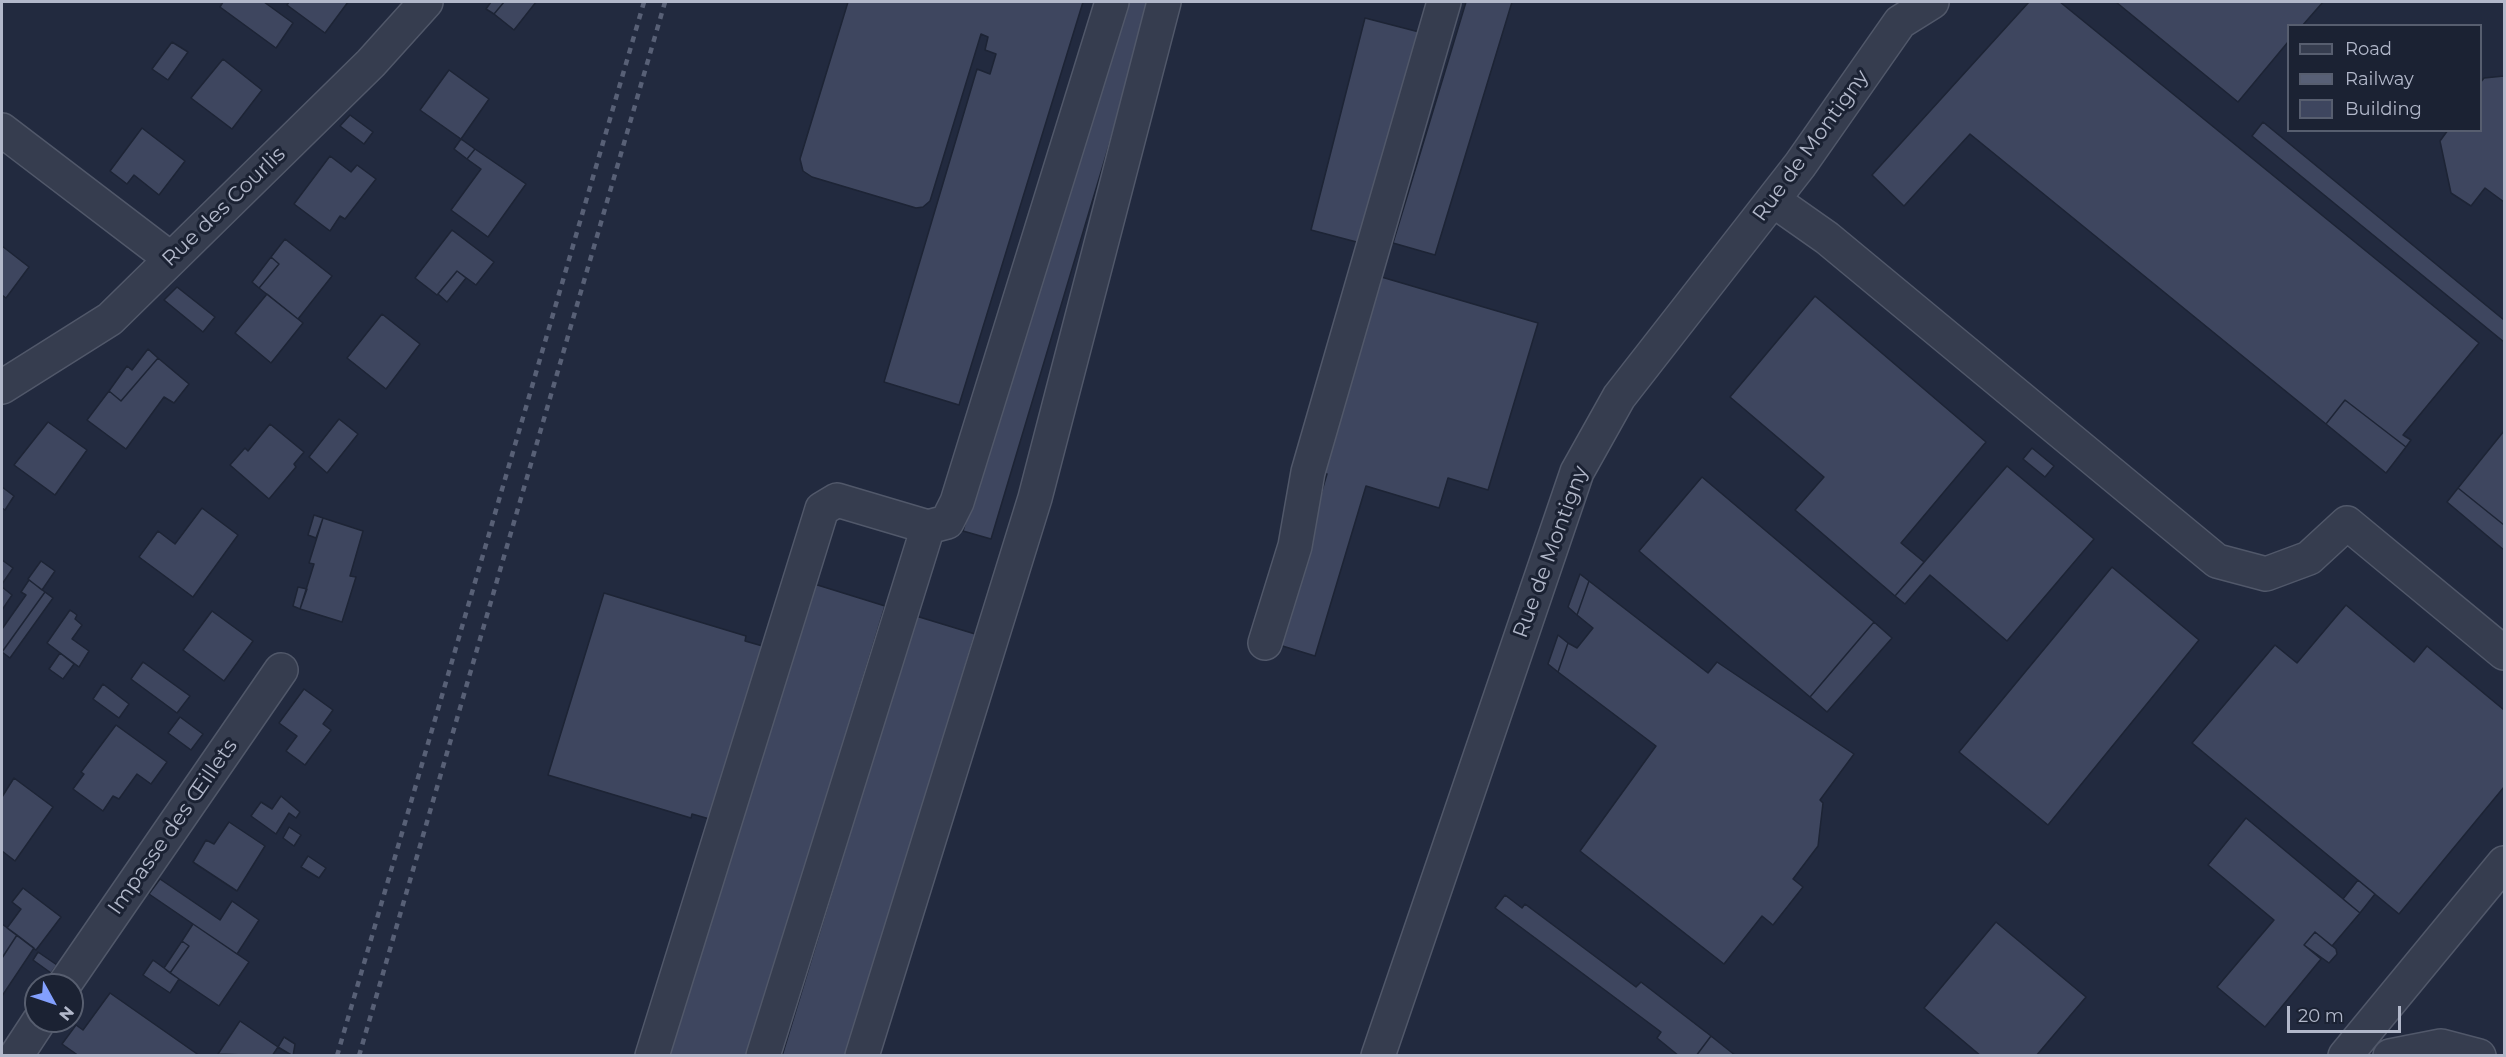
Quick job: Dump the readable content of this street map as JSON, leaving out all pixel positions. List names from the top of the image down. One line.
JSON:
{"streets":{"street":["Rue de Montigny","Rue des Courlis","Impasse des Œillets"]},"legend":["Road","Railway","Building"],"scale_bar":"20 m","north":"bottom right"}
